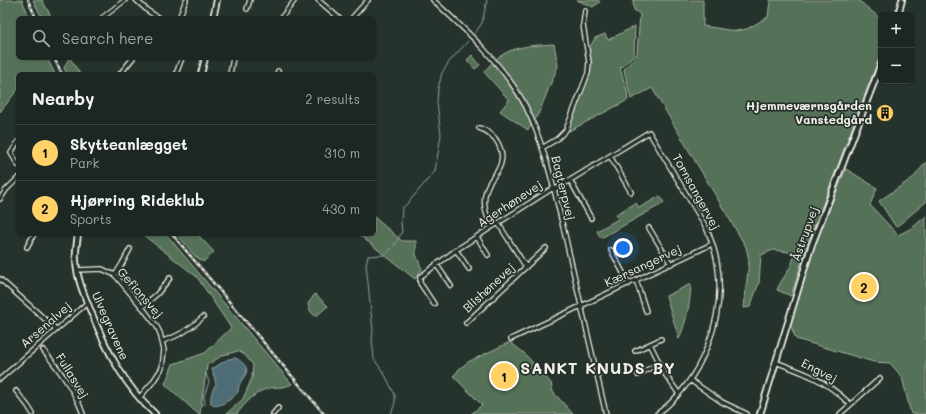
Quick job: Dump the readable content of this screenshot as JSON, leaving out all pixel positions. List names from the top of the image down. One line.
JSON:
{"streets":{"street":["Bagterpvej","Tornsangervej","Agerhønevej","Åstrupvej","Kærsangervej","Blishønevej","Gefionsvej","Arsenalvej","Ulvegravene","Engvej","Fullasvej"]},"crossings":[["Bagterpvej","Agerhønevej"],["Bagterpvej","Kærsangervej"],["Tornsangervej","Agerhønevej"],["Tornsangervej","Kærsangervej"],["Agerhønevej","Blishønevej"],["Åstrupvej","Engvej"],["Gefionsvej","Ulvegravene"],["Arsenalvej","Ulvegravene"]],"districts":["SANKT KNUDS BY"],"places":{"building":["Hjemmeværnsgården Vanstedgård"]},"page":{"map_buttons":["+","−"],"search":"Search here","heading":["Nearby","2 results"],"list":[{"mark":"1","name":"Skytteanlægget","note":"Park","value":"310 m"},{"mark":"2","name":"Hjørring Rideklub","note":"Sports","value":"430 m"}],"pins":["2","1"]}}
